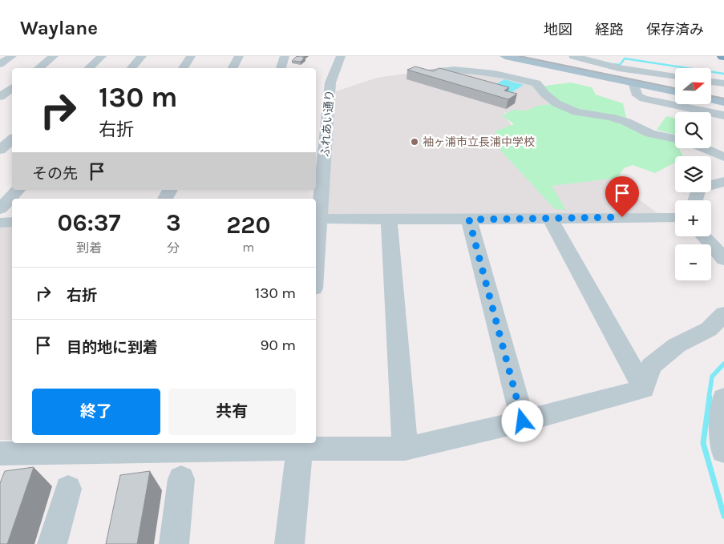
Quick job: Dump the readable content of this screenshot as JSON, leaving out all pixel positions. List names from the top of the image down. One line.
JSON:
{"streets":{"street":["ふれあい通り"]},"places":["袖ヶ浦市立長浦中学校"],"north":"right","page":{"header":"Waylane","nav":["地図","経路","保存済み"],"map_buttons":["+","−"],"turn":["130 m","右折"],"then":"その先","eta":["06:37","到着","3","分","220","m"],"list":[{"name":"右折","value":"130 m"},{"name":"目的地に到着","value":"90 m"}],"buttons":["終了","共有"]}}
